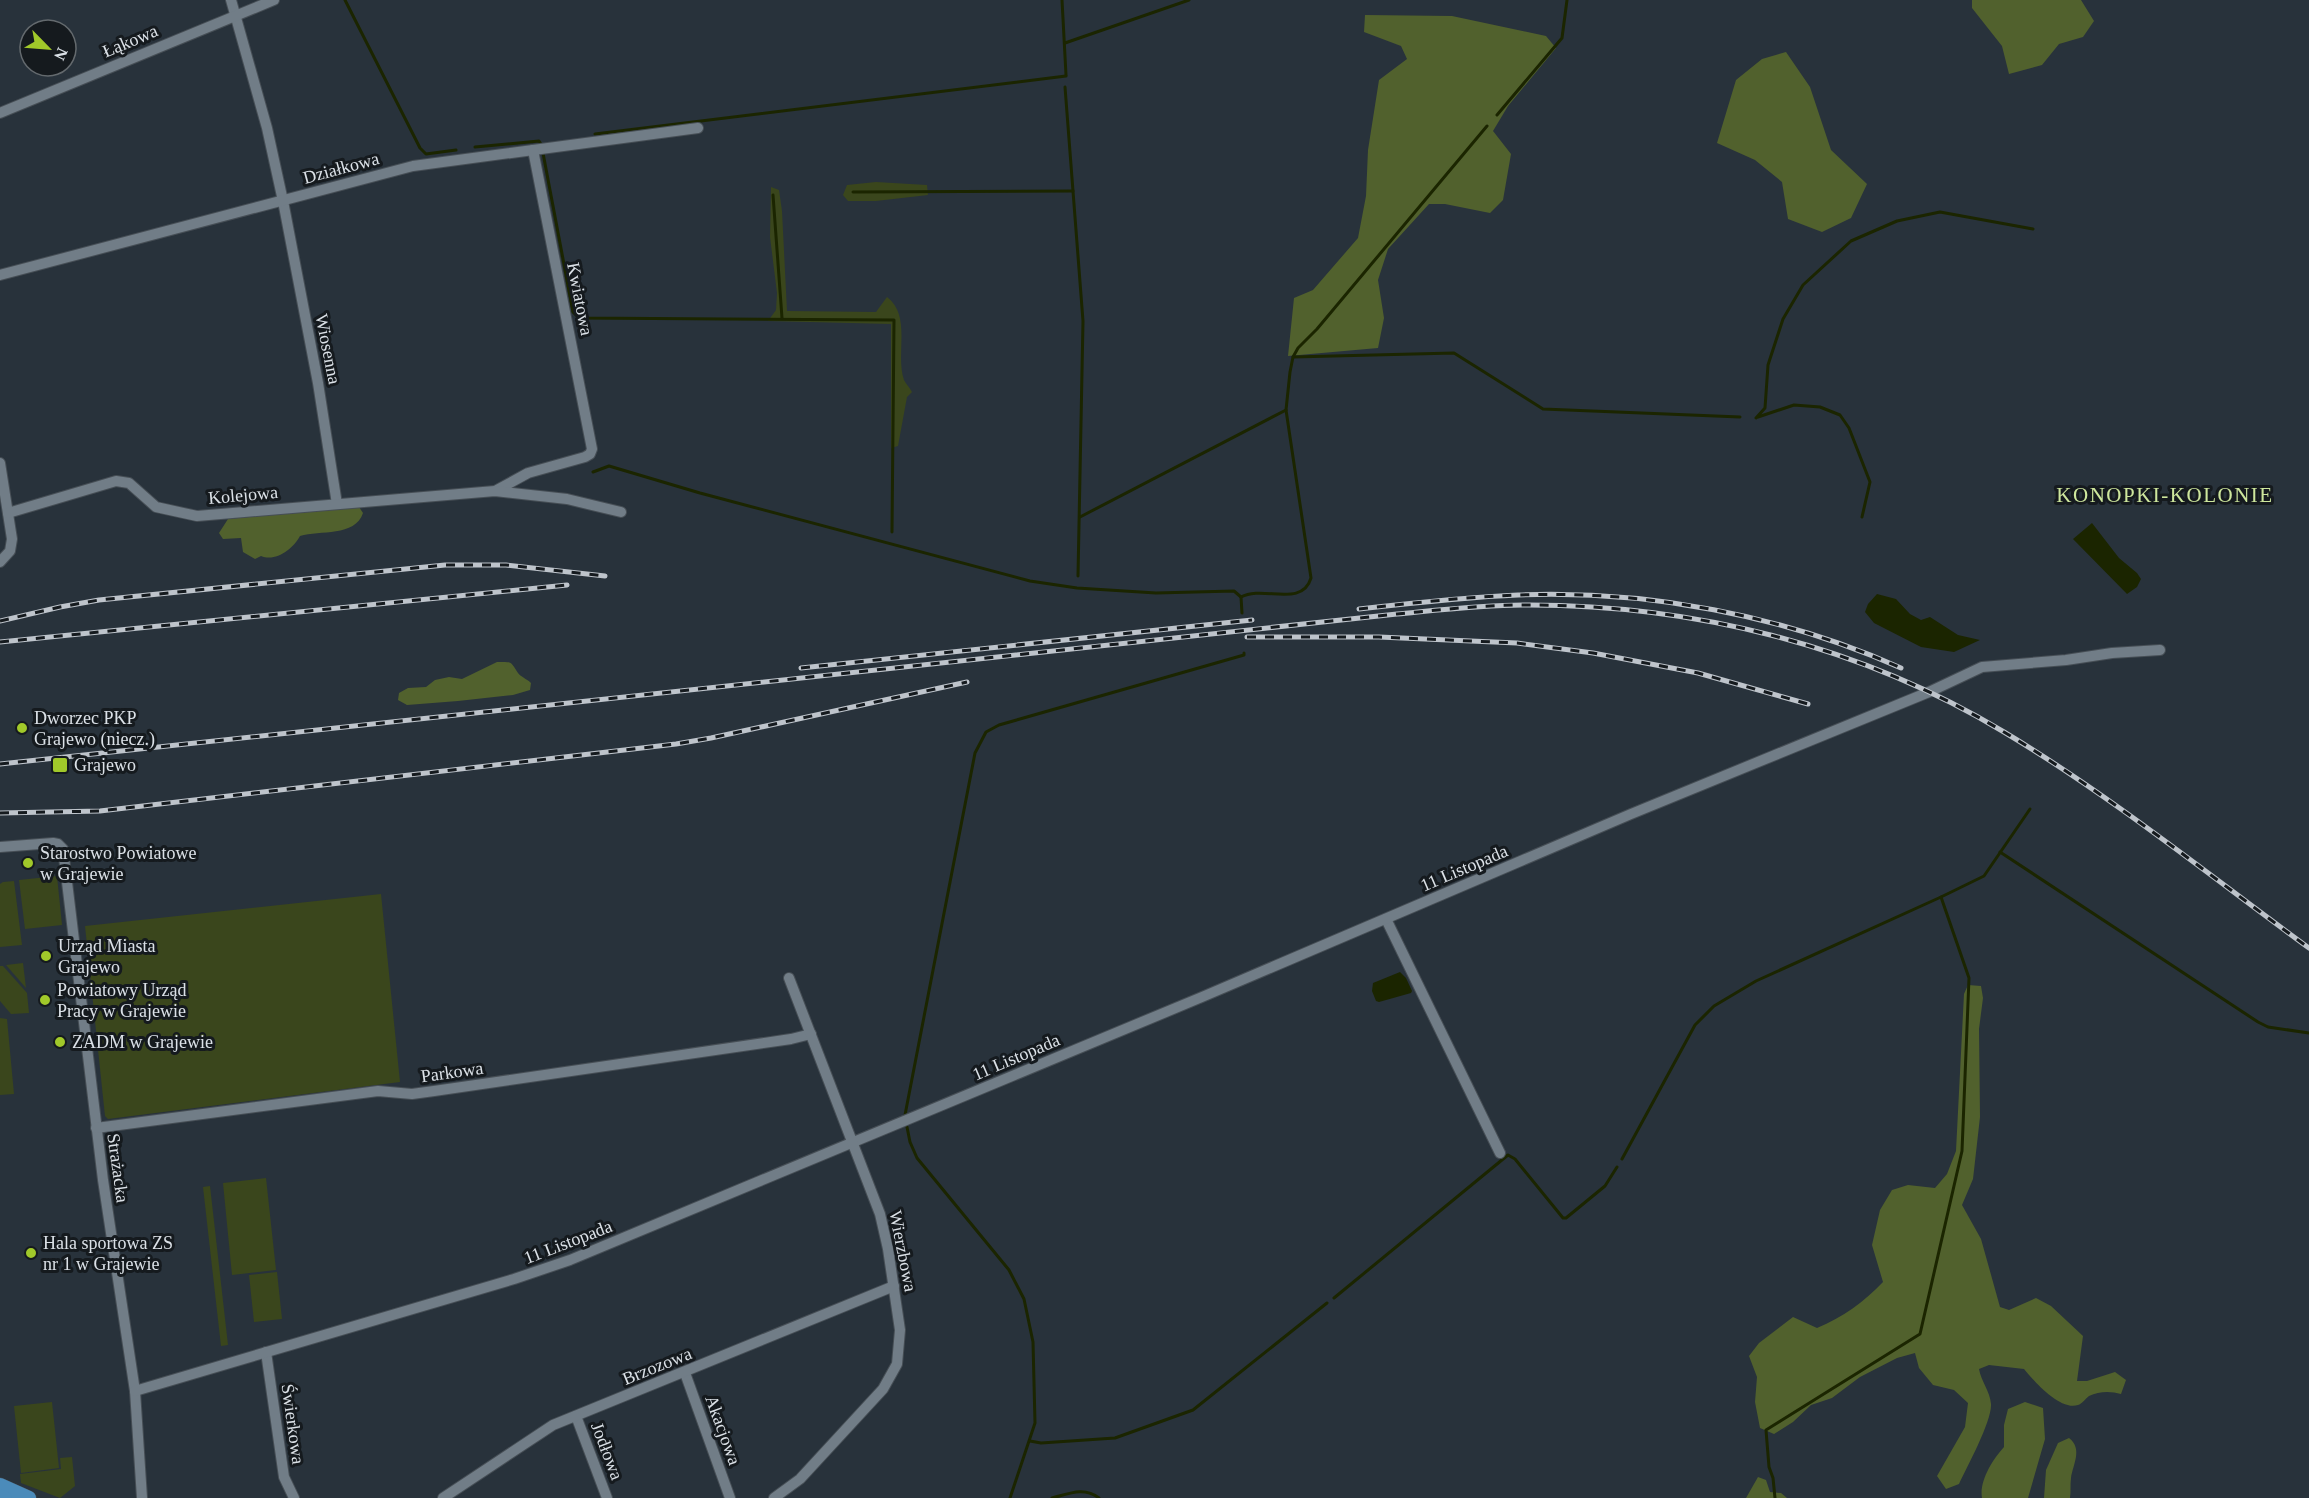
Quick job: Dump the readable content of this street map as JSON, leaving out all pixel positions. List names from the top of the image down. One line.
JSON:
{"streets":{"street":["Łąkowa","Działkowa","Kwiatowa","Wiosenna","Kolejowa","11 Listopada","Parkowa","Strażacka","Wierzbowa","Brzozowa","Świerkowa","Akacjowa","Jodłowa"]},"crossings":[["Łąkowa","Wiosenna"],["Działkowa","Kwiatowa"],["Działkowa","Wiosenna"],["Kwiatowa","Kolejowa"],["Wiosenna","Kolejowa"],["11 Listopada","Strażacka"],["11 Listopada","Wierzbowa"],["11 Listopada","Świerkowa"],["Parkowa","Strażacka"],["Parkowa","Wierzbowa"],["Wierzbowa","Brzozowa"],["Brzozowa","Akacjowa"],["Brzozowa","Jodłowa"]],"districts":["KONOPKI-KOLONIE"],"places":{"other":["Dworzec PKP Grajewo (niecz.)","Starostwo Powiatowe w Grajewie","Urząd Miasta Grajewo","Powiatowy Urząd Pracy w Grajewie","ZADM w Grajewie","Hala sportowa ZS nr 1 w Grajewie"],"transit":["Grajewo"]},"north":"bottom right"}
